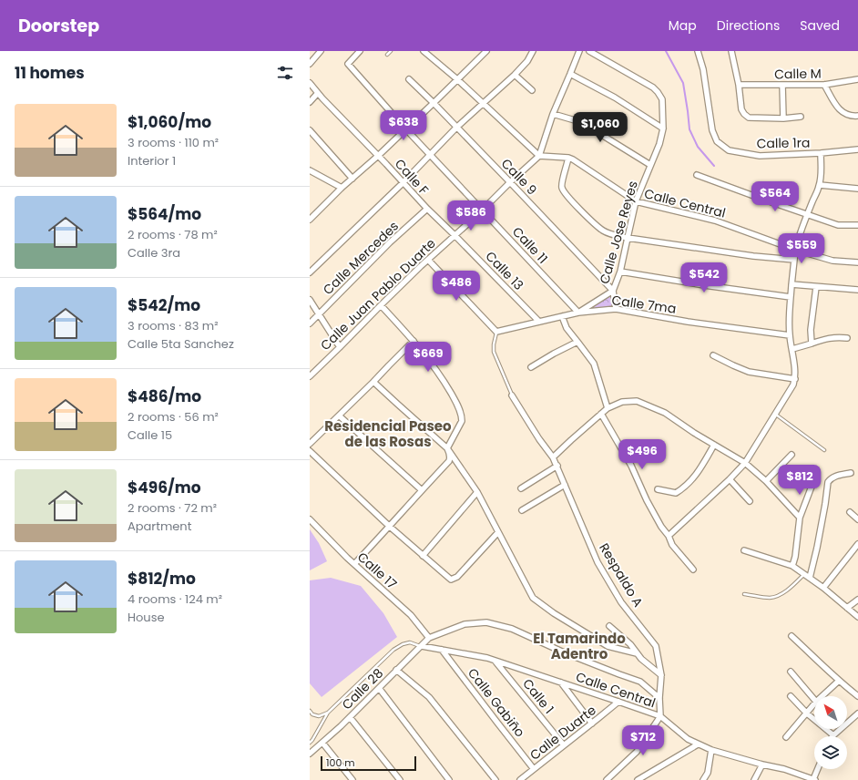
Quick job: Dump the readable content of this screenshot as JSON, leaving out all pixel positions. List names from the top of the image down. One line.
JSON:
{"streets":{"street":["Calle M","Calle 1ra","Calle F","Calle 9","Calle Central","Calle Jose Reyes","Calle 11","Calle Mercedes","Calle 13","Calle Juan Pablo Duarte","Calle 7ma","Calle 17","Respaldo A","Calle 28","Calle 1","Calle Gabiño","Calle Duarte"]},"crossings":[["Calle F","Calle Mercedes"],["Calle F","Calle 13"],["Calle F","Calle Juan Pablo Duarte"],["Calle 9","Calle Jose Reyes"],["Calle 9","Calle Juan Pablo Duarte"],["Calle Central","Calle Jose Reyes"],["Calle Central","Calle Juan Pablo Duarte"],["Calle Central","Respaldo A"],["Calle Central","Calle 28"],["Calle Central","Calle 1"],["Calle Central","Calle Gabiño"],["Calle Central","Calle Duarte"],["Calle Jose Reyes","Calle 7ma"],["Calle 11","Calle Juan Pablo Duarte"],["Calle 11","Calle 7ma"],["Calle 13","Calle Juan Pablo Duarte"],["Calle 13","Calle 7ma"],["Calle 17","Calle 28"],["Calle 1","Calle Duarte"],["Calle Gabiño","Calle Duarte"]],"districts":["Residencial Paseo de las Rosas","El Tamarindo Adentro"],"scale_bar":"100 m","north":"top left","page":{"header":"Doorstep","nav":["Map","Directions","Saved"],"heading":"11 homes","list":[{"name":"$1,060/mo","note":"3 rooms · 110 m² · Interior 1"},{"name":"$564/mo","note":"2 rooms · 78 m² · Calle 3ra"},{"name":"$542/mo","note":"3 rooms · 83 m² · Calle 5ta Sanchez"},{"name":"$486/mo","note":"2 rooms · 56 m² · Calle 15"},{"name":"$496/mo","note":"2 rooms · 72 m² · Apartment"},{"name":"$812/mo","note":"4 rooms · 124 m² · House"}],"price":["$638","$1,060","$564","$586","$559","$542","$486","$669","$496","$812","$712"],"scale":"100 m"}}
